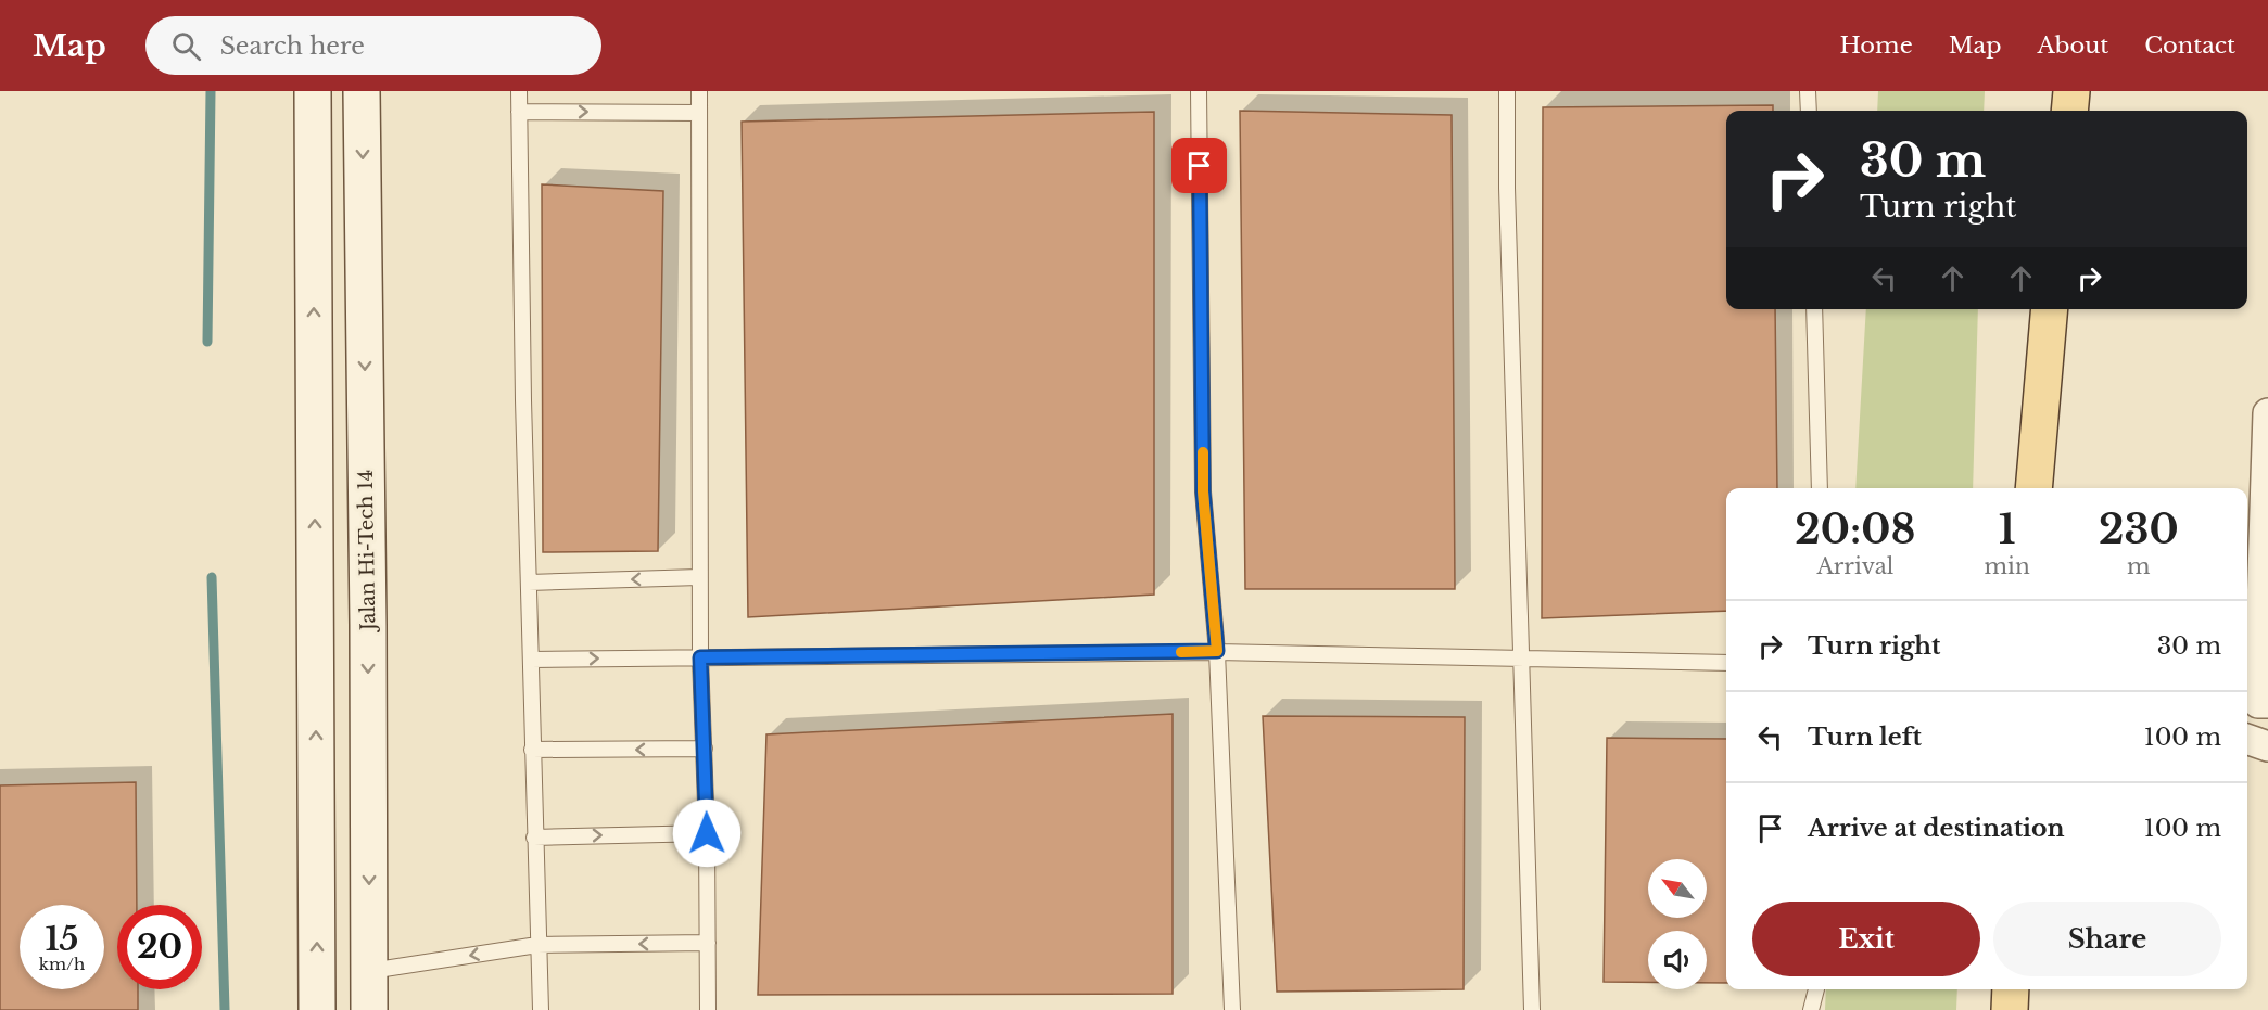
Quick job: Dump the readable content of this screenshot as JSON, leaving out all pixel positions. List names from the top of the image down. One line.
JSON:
{"streets":{"street":["Jalan Hi-Tech 14"]},"north":"top left","page":{"header":"Map","search":"Search here","nav":["Home","Map","About","Contact"],"turn":["30 m","Turn right"],"eta":["20:08","Arrival","1","min","230","m"],"list":[{"name":"Turn right","value":"30 m"},{"name":"Turn left","value":"100 m"},{"name":"Arrive at destination","value":"100 m"}],"buttons":["Exit","Share"],"speed":"15 km/h","limit":"20"}}
